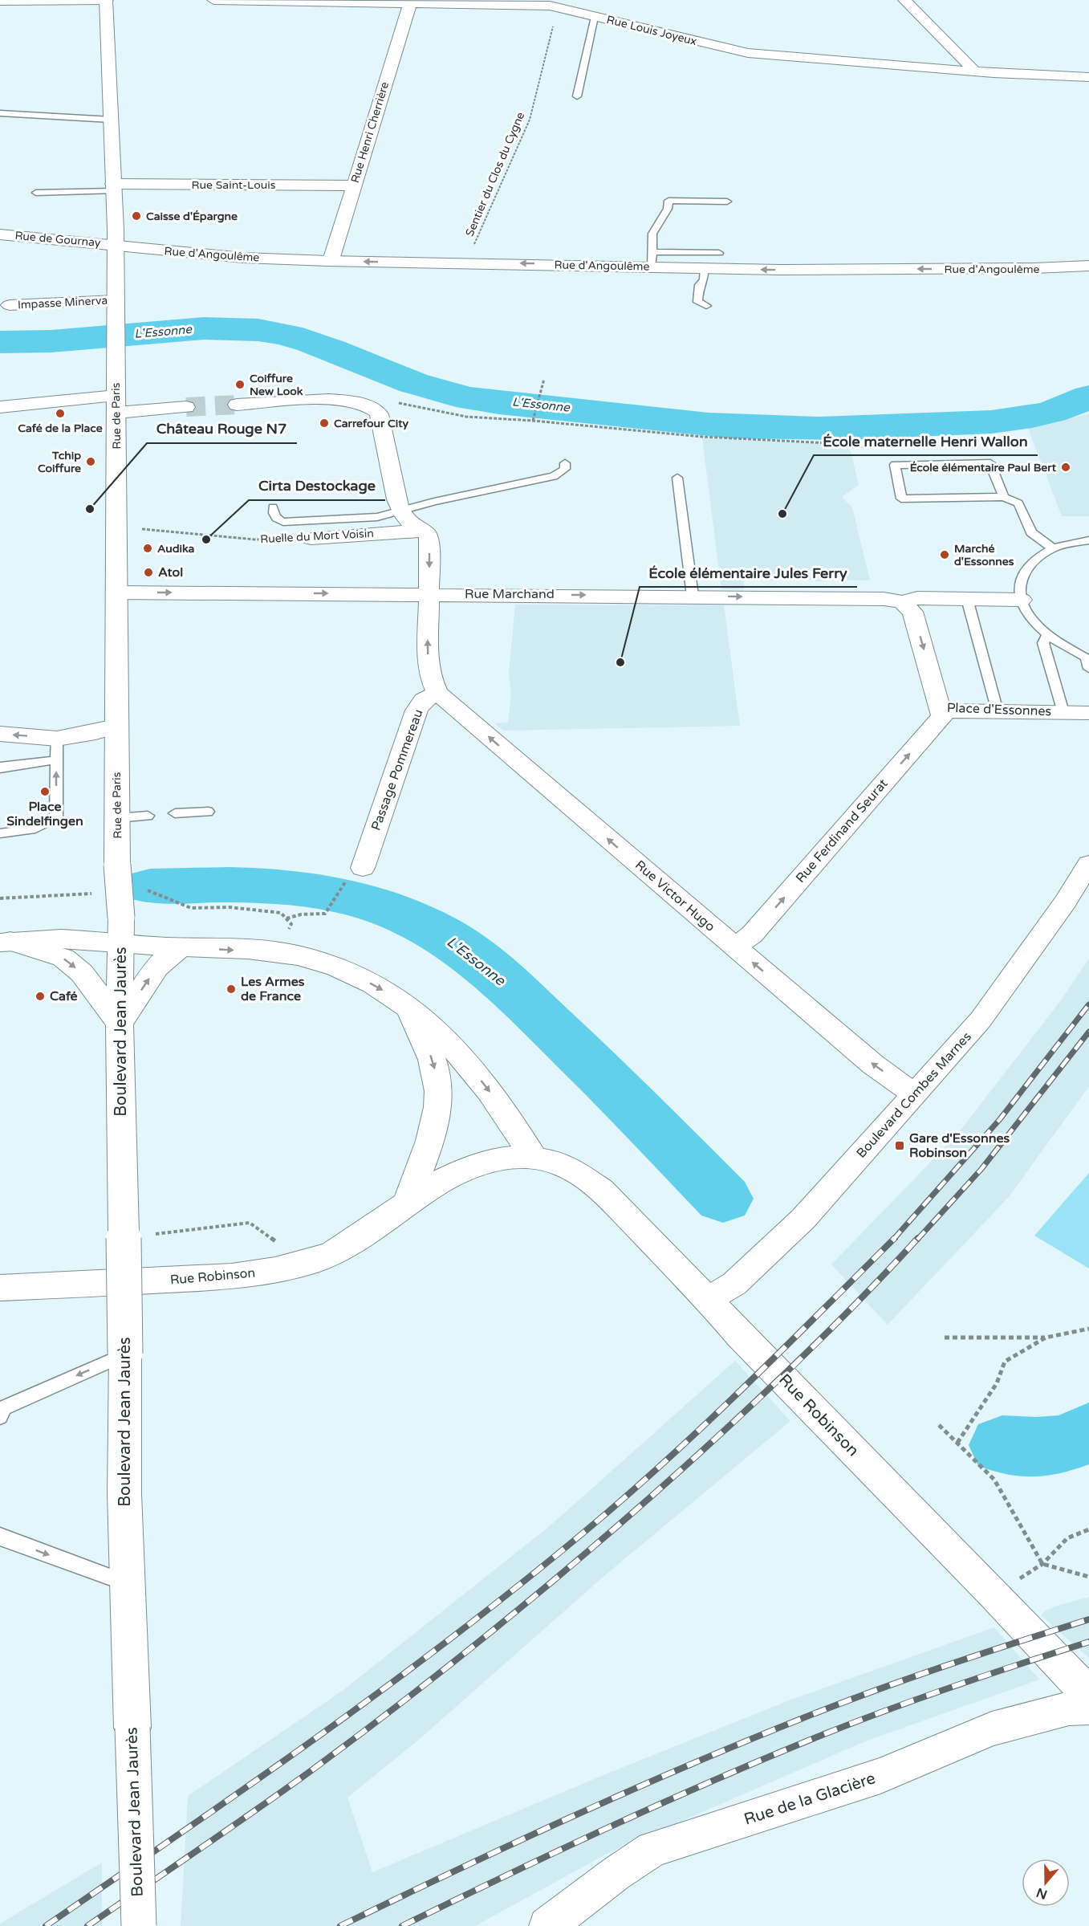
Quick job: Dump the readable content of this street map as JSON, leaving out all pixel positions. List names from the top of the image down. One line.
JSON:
{"streets":{"main road":["Rue de Gournay","Rue d'Angoulême","Rue de Paris","Boulevard Jean Jaurès","Rue Robinson"],"street":["Rue Louis Joyeux","Rue Henri Cherrière","Rue Saint-Louis","Impasse Minerva","Ruelle du Mort Voisin","Rue Marchand","Place d'Essonnes","Passage Pommereau","Rue Ferdinand Seurat","Rue Victor Hugo","Boulevard Combes Marnes","Rue de la Glacière"],"path":["Sentier du Clos du Cygne"]},"crossings":[["Rue Louis Joyeux","Rue Henri Cherrière"],["Rue Louis Joyeux","Sentier du Clos du Cygne"],["Rue Henri Cherrière","Rue Saint-Louis"],["Rue Henri Cherrière","Rue d'Angoulême"],["Sentier du Clos du Cygne","Rue d'Angoulême"],["Rue Saint-Louis","Rue de Paris"],["Rue de Gournay","Rue d'Angoulême"],["Rue de Gournay","Rue de Paris"],["Rue d'Angoulême","Rue de Paris"],["Impasse Minerva","Rue de Paris"],["Rue de Paris","Ruelle du Mort Voisin"],["Rue de Paris","Rue Marchand"],["Rue de Paris","Boulevard Jean Jaurès"],["Rue Marchand","Place d'Essonnes"],["Place d'Essonnes","Rue Ferdinand Seurat"],["Passage Pommereau","Rue Victor Hugo"],["Rue Ferdinand Seurat","Rue Victor Hugo"],["Rue Victor Hugo","Boulevard Combes Marnes"],["Boulevard Combes Marnes","Rue Robinson"]],"one_way":["Rue d'Angoulême","Rue Marchand","Place d'Essonnes","Rue Ferdinand Seurat","Rue Victor Hugo"],"water":["L'Essonne"],"places":{"other":["Caisse d'Épargne","Coiffure New Look","Café de la Place","Carrefour City","Tchip Coiffure","École élémentaire Paul Bert","Château Rouge N7","École maternelle Henri Wallon","Cirta Destockage","Audika","Marché d'Essonnes","Atol","École élémentaire Jules Ferry","Place Sindelfingen","Les Armes de France","Café"],"transit":["Gare d'Essonnes Robinson"]},"north":"bottom"}
